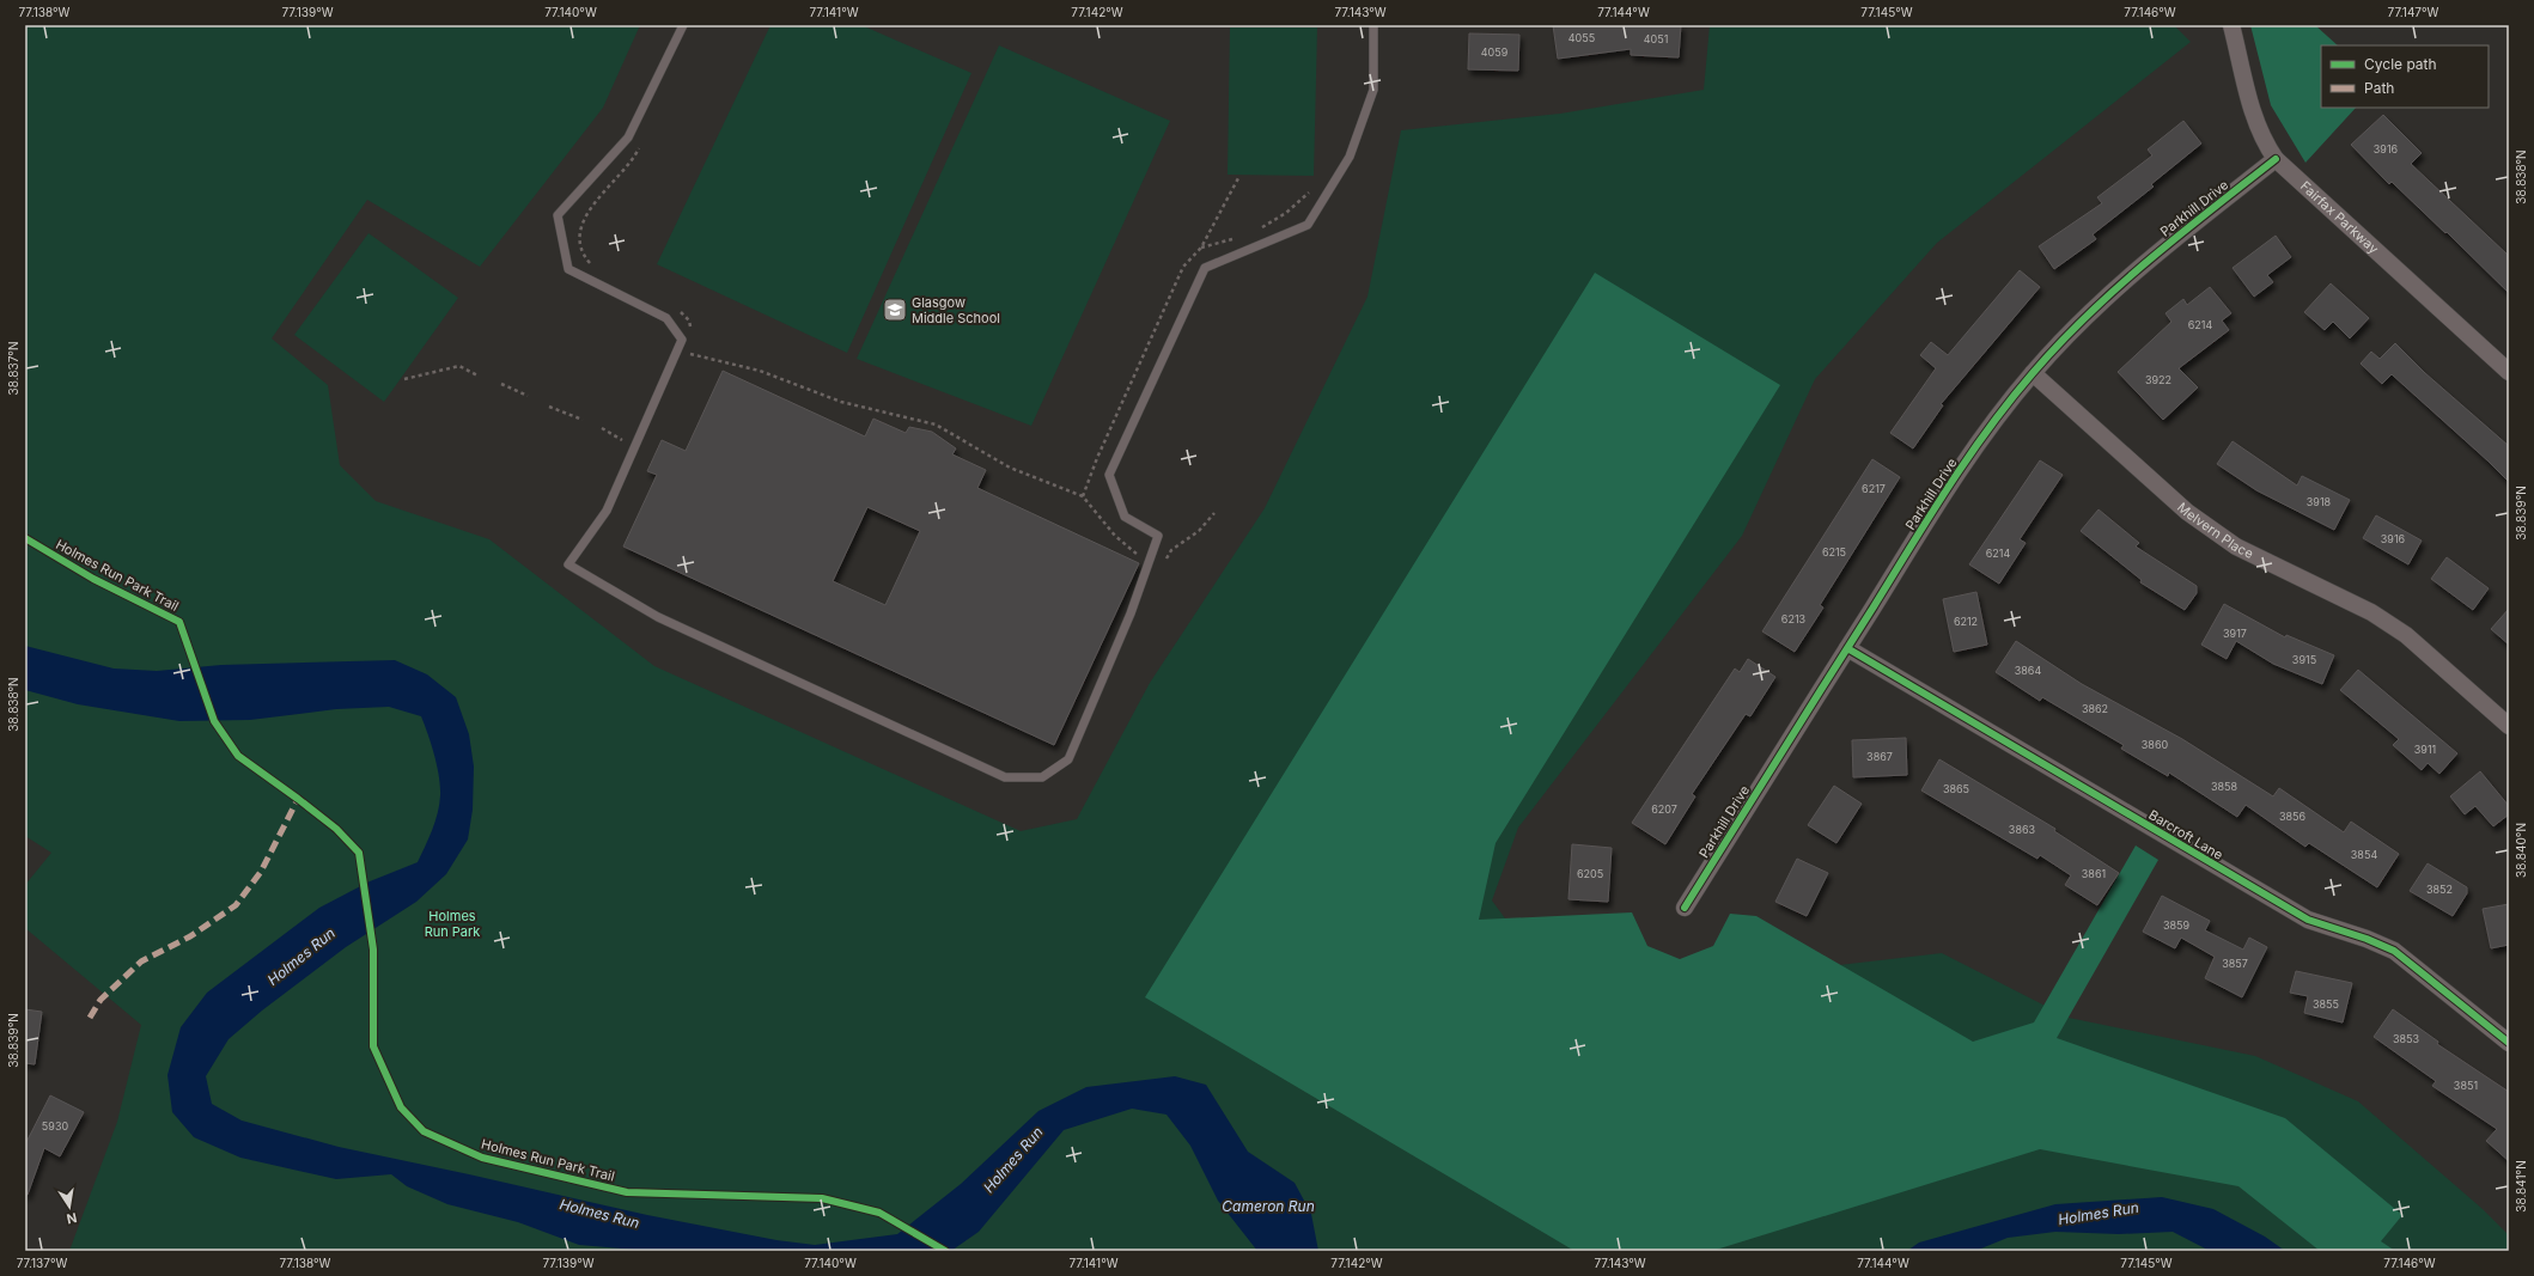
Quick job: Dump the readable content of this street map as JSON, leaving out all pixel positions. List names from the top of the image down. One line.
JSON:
{"streets":{"street":["Parkhill Drive","Fairfax Parkway","Melvern Place","Barcroft Lane"],"cycle path":["Holmes Run Park Trail"]},"crossings":[["Parkhill Drive","Fairfax Parkway"],["Parkhill Drive","Melvern Place"],["Parkhill Drive","Barcroft Lane"]],"water":["Holmes Run","Cameron Run"],"parks":["Holmes Run Park"],"places":{"school or university":["Glasgow Middle School"]},"house_numbers":["4055","4051","4059","3916","6214","3922","6217","3918","3916","6215","6214","6213","6212","3917","3915","3864","3862","3860","3911","3867","3858","3865","6207","3856","3863","3854","6205","3861","3852","3859","3857","3855","3853","3851","5930"],"legend":["Cycle path","Path"],"north":"bottom","coordinates":["77.138°W","77.139°W","77.140°W","77.141°W","77.142°W","77.143°W","77.144°W","77.145°W","77.146°W","77.147°W","38.838°N","38.837°N","38.839°N","38.840°N","38.841°N","77.137°W"]}
